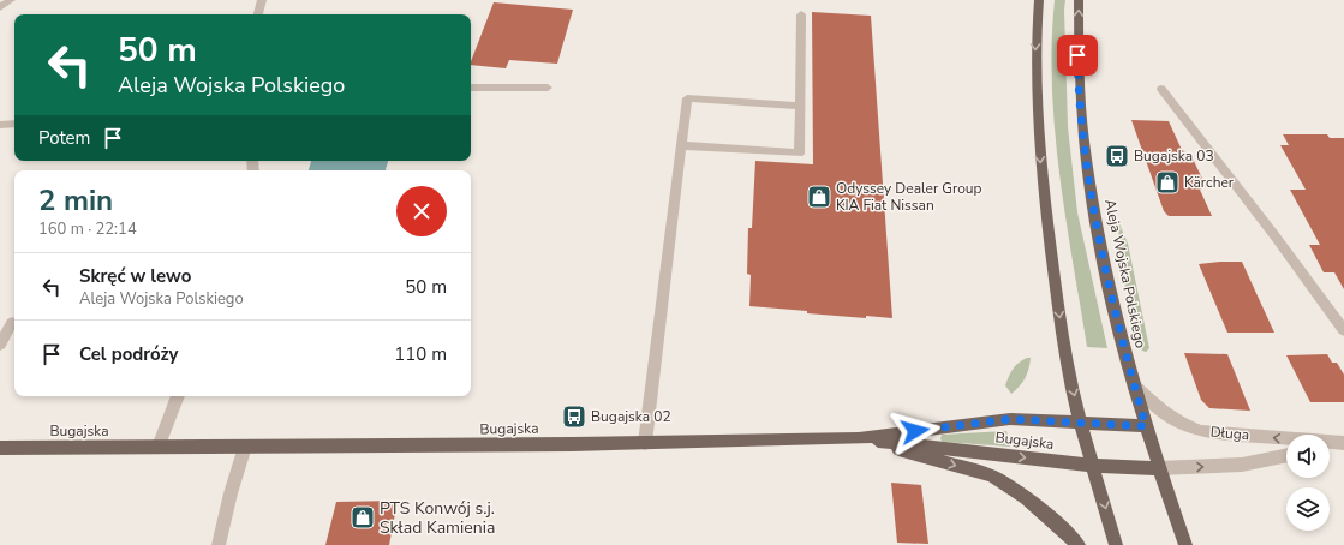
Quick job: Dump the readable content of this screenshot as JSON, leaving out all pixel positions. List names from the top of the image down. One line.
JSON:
{"streets":{"main road":["Aleja Wojska Polskiego","Bugajska"],"street":["Długa"]},"crossings":[["Aleja Wojska Polskiego","Bugajska"],["Aleja Wojska Polskiego","Długa"],["Bugajska","Długa"]],"places":{"bus stop":["Bugajska 03","Bugajska 02"],"shop":["Kärcher","Odyssey Dealer Group KIA Fiat Nissan","PTS Konwój s.j. Skład Kamienia"]},"page":{"turn":["50 m","Aleja Wojska Polskiego"],"then":"Potem","heading":["2 min","160 m · 22:14"],"list":[{"name":"Skręć w lewo","note":"Aleja Wojska Polskiego","value":"50 m"},{"name":"Cel podróży","value":"110 m"}]}}
